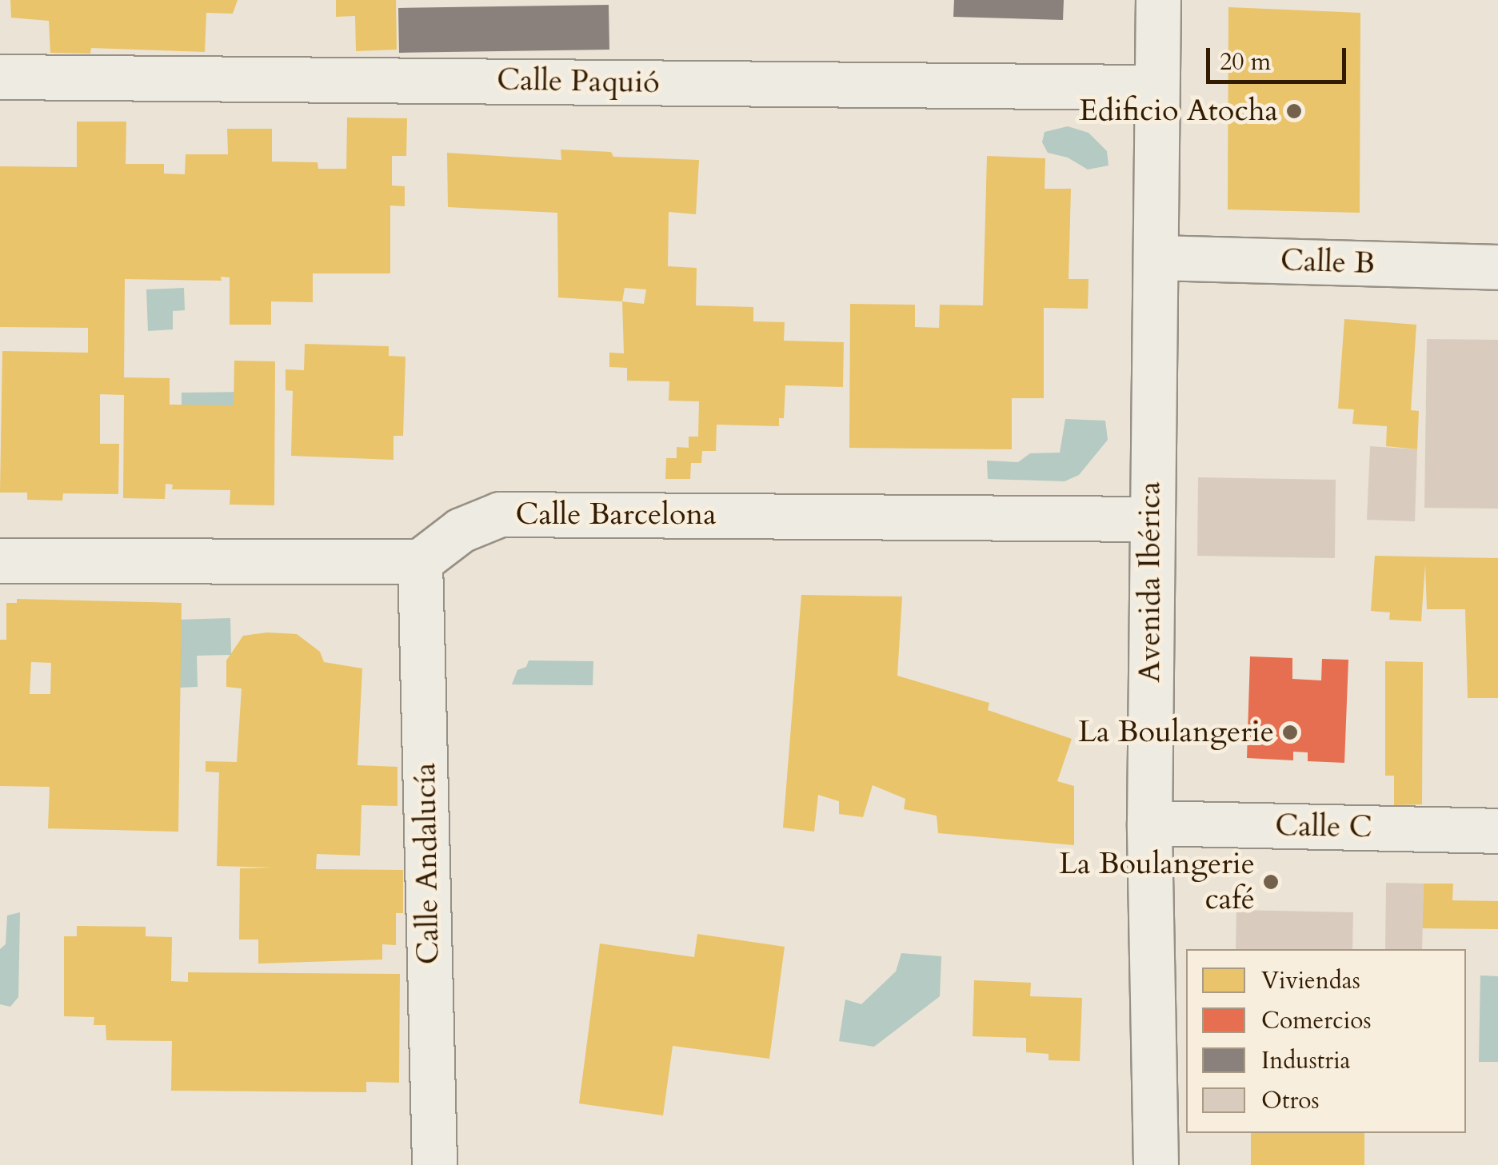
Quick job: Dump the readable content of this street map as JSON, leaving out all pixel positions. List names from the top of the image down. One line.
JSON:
{"streets":{"street":["Calle Paquió","Calle B","Calle Barcelona","Avenida Ibérica","Calle C","Calle Andalucía"]},"crossings":[["Calle Paquió","Avenida Ibérica"],["Calle B","Avenida Ibérica"],["Calle Barcelona","Avenida Ibérica"],["Calle Barcelona","Calle Andalucía"],["Avenida Ibérica","Calle C"]],"places":["Edificio Atocha","La Boulangerie","La Boulangerie café"],"legend":["Viviendas","Comercios","Industria","Otros"],"scale_bar":"20 m"}
